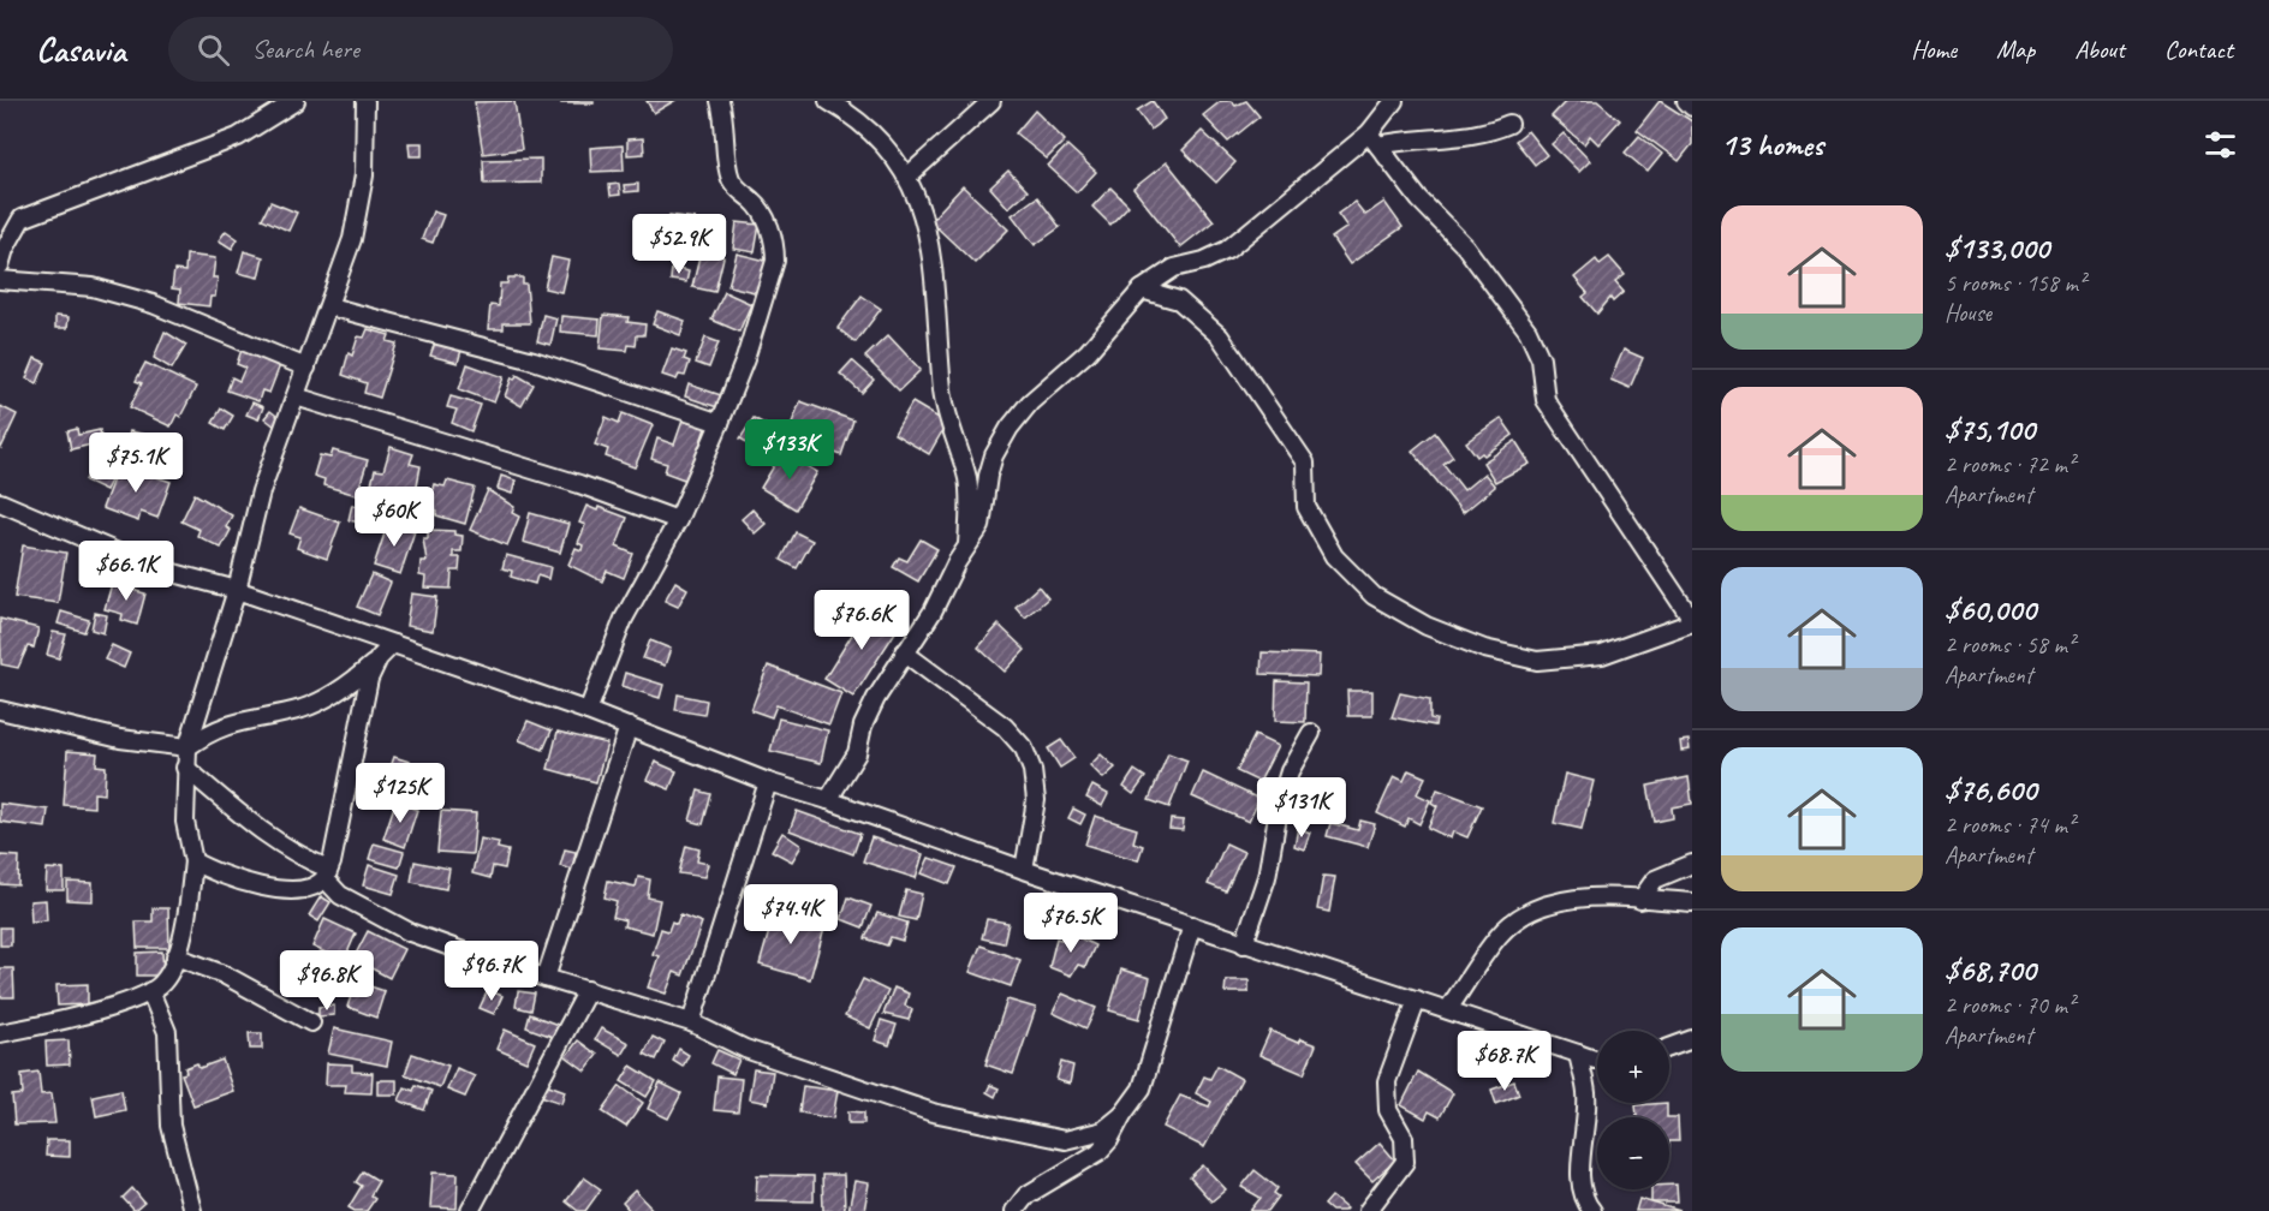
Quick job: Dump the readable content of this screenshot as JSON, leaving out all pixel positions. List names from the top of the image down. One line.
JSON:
{"page":{"header":"Casavia","search":"Search here","nav":["Home","Map","About","Contact"],"heading":"13 homes","list":[{"name":"$133,000","note":"5 rooms · 158 m² · House"},{"name":"$75,100","note":"2 rooms · 72 m² · Apartment"},{"name":"$60,000","note":"2 rooms · 58 m² · Apartment"},{"name":"$76,600","note":"2 rooms · 74 m² · Apartment"},{"name":"$68,700","note":"2 rooms · 70 m² · Apartment"}],"price":["$52.9K","$133K","$75.1K","$60K","$66.1K","$76.6K","$125K","$131K","$74.4K","$76.5K","$96.7K","$96.8K","$68.7K"],"map_buttons":["+","−"]}}
